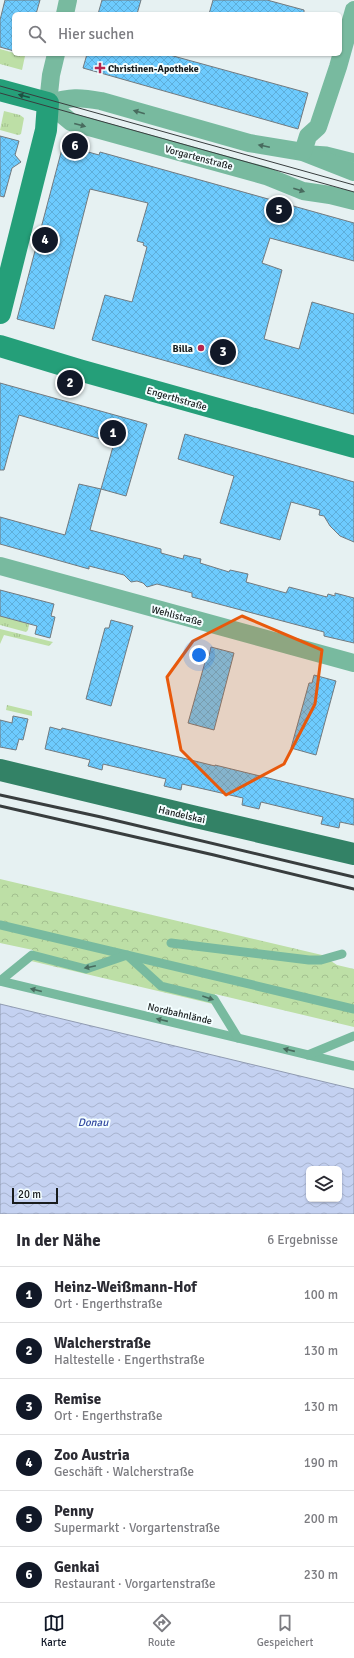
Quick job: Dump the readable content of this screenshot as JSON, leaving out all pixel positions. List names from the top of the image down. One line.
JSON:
{"streets":{"main road":["Handelskai"],"street":["Vorgartenstraße","Engerthstraße","Wehlistraße"],"lane":["Nordbahnlände"]},"water":["Donau"],"places":{"health":["Christinen-Apotheke"],"other":["Billa"]},"scale_bar":"20 m","page":{"search":"Hier suchen","pins":["6","5","4","3","2","1"],"scale":"20 m","heading":["In der Nähe","6 Ergebnisse"],"list":[{"mark":"1","name":"Heinz-Weißmann-Hof","note":"Ort · Engerthstraße","value":"100 m"},{"mark":"2","name":"Walcherstraße","note":"Haltestelle · Engerthstraße","value":"130 m"},{"mark":"3","name":"Remise","note":"Ort · Engerthstraße","value":"130 m"},{"mark":"4","name":"Zoo Austria","note":"Geschäft · Walcherstraße","value":"190 m"},{"mark":"5","name":"Penny","note":"Supermarkt · Vorgartenstraße","value":"200 m"},{"mark":"6","name":"Genkai","note":"Restaurant · Vorgartenstraße","value":"230 m"}],"nav":["Karte","Route","Gespeichert"]}}
